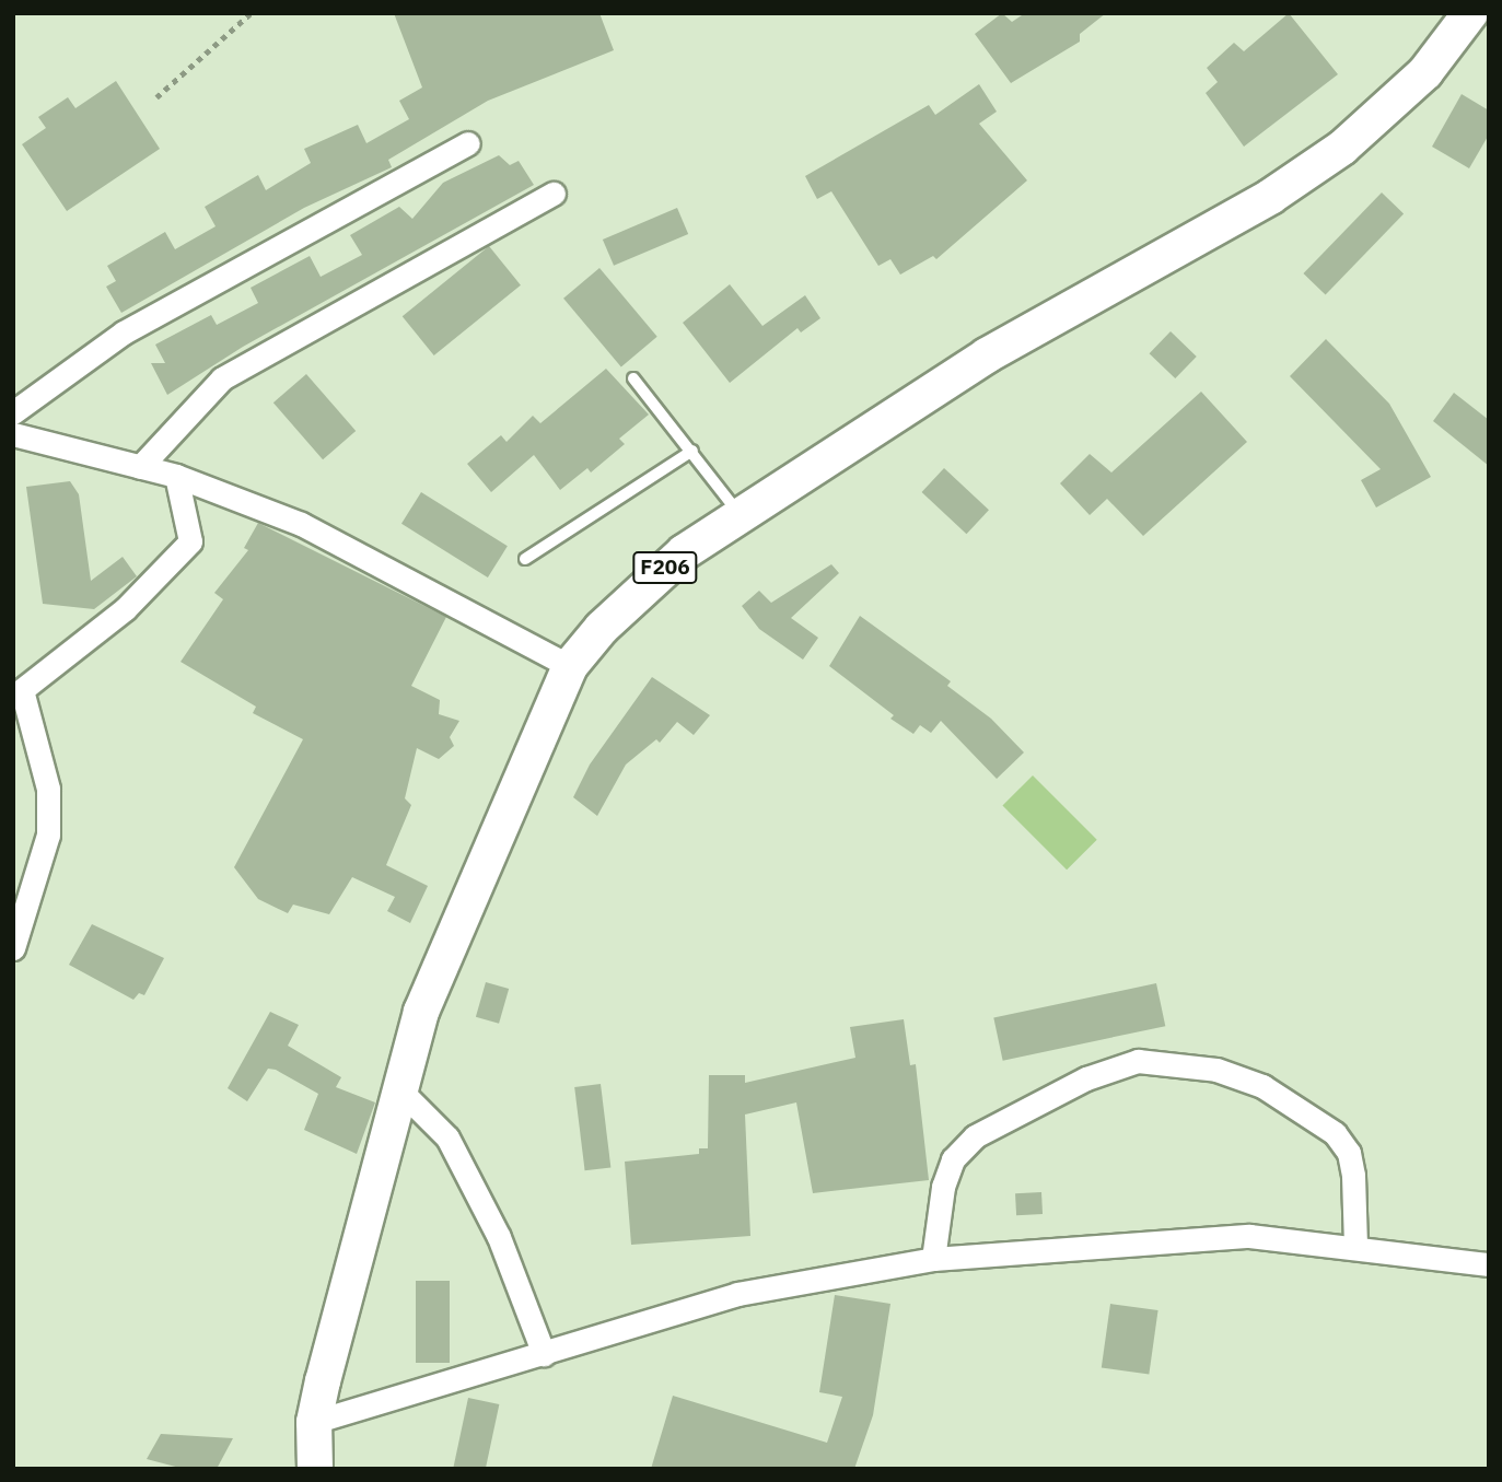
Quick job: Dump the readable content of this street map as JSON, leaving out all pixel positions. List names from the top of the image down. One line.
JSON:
{"streets":{"main road":["F206"]}}
